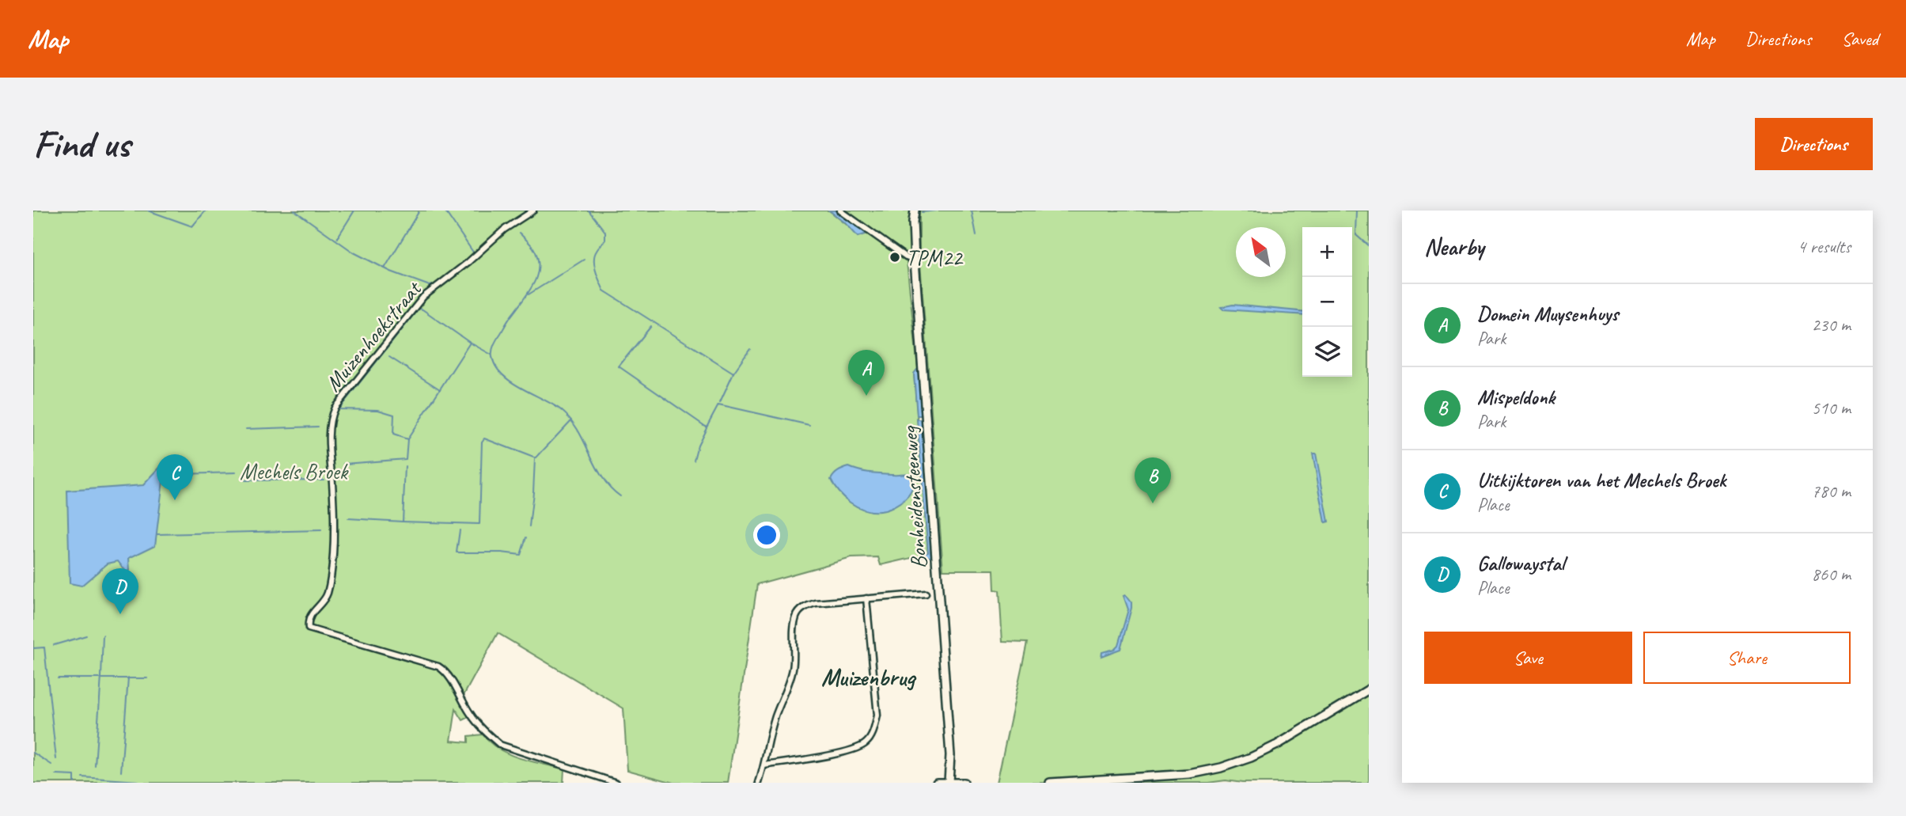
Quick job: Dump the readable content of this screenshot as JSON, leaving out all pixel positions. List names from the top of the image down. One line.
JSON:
{"streets":{"street":["Muizenhoekstraat","Bonheidensteenweg"]},"districts":["Muizenbrug"],"parks":["Mechels Broek"],"places":["TPM22"],"north":"top left","page":{"header":"Map","nav":["Map","Directions","Saved"],"buttons":["Directions",["Save","Share"]],"title":"Find us","heading":["Nearby","4 results"],"map_buttons":["+","−"],"list":[{"mark":"A","name":"Domein Muysenhuys","note":"Park","value":"230 m"},{"mark":"B","name":"Mispeldonk","note":"Park","value":"510 m"},{"mark":"C","name":"Uitkijktoren van het Mechels Broek","note":"Place","value":"780 m"},{"mark":"D","name":"Gallowaystal","note":"Place","value":"860 m"}],"pins":["A","C","B","D"]}}
